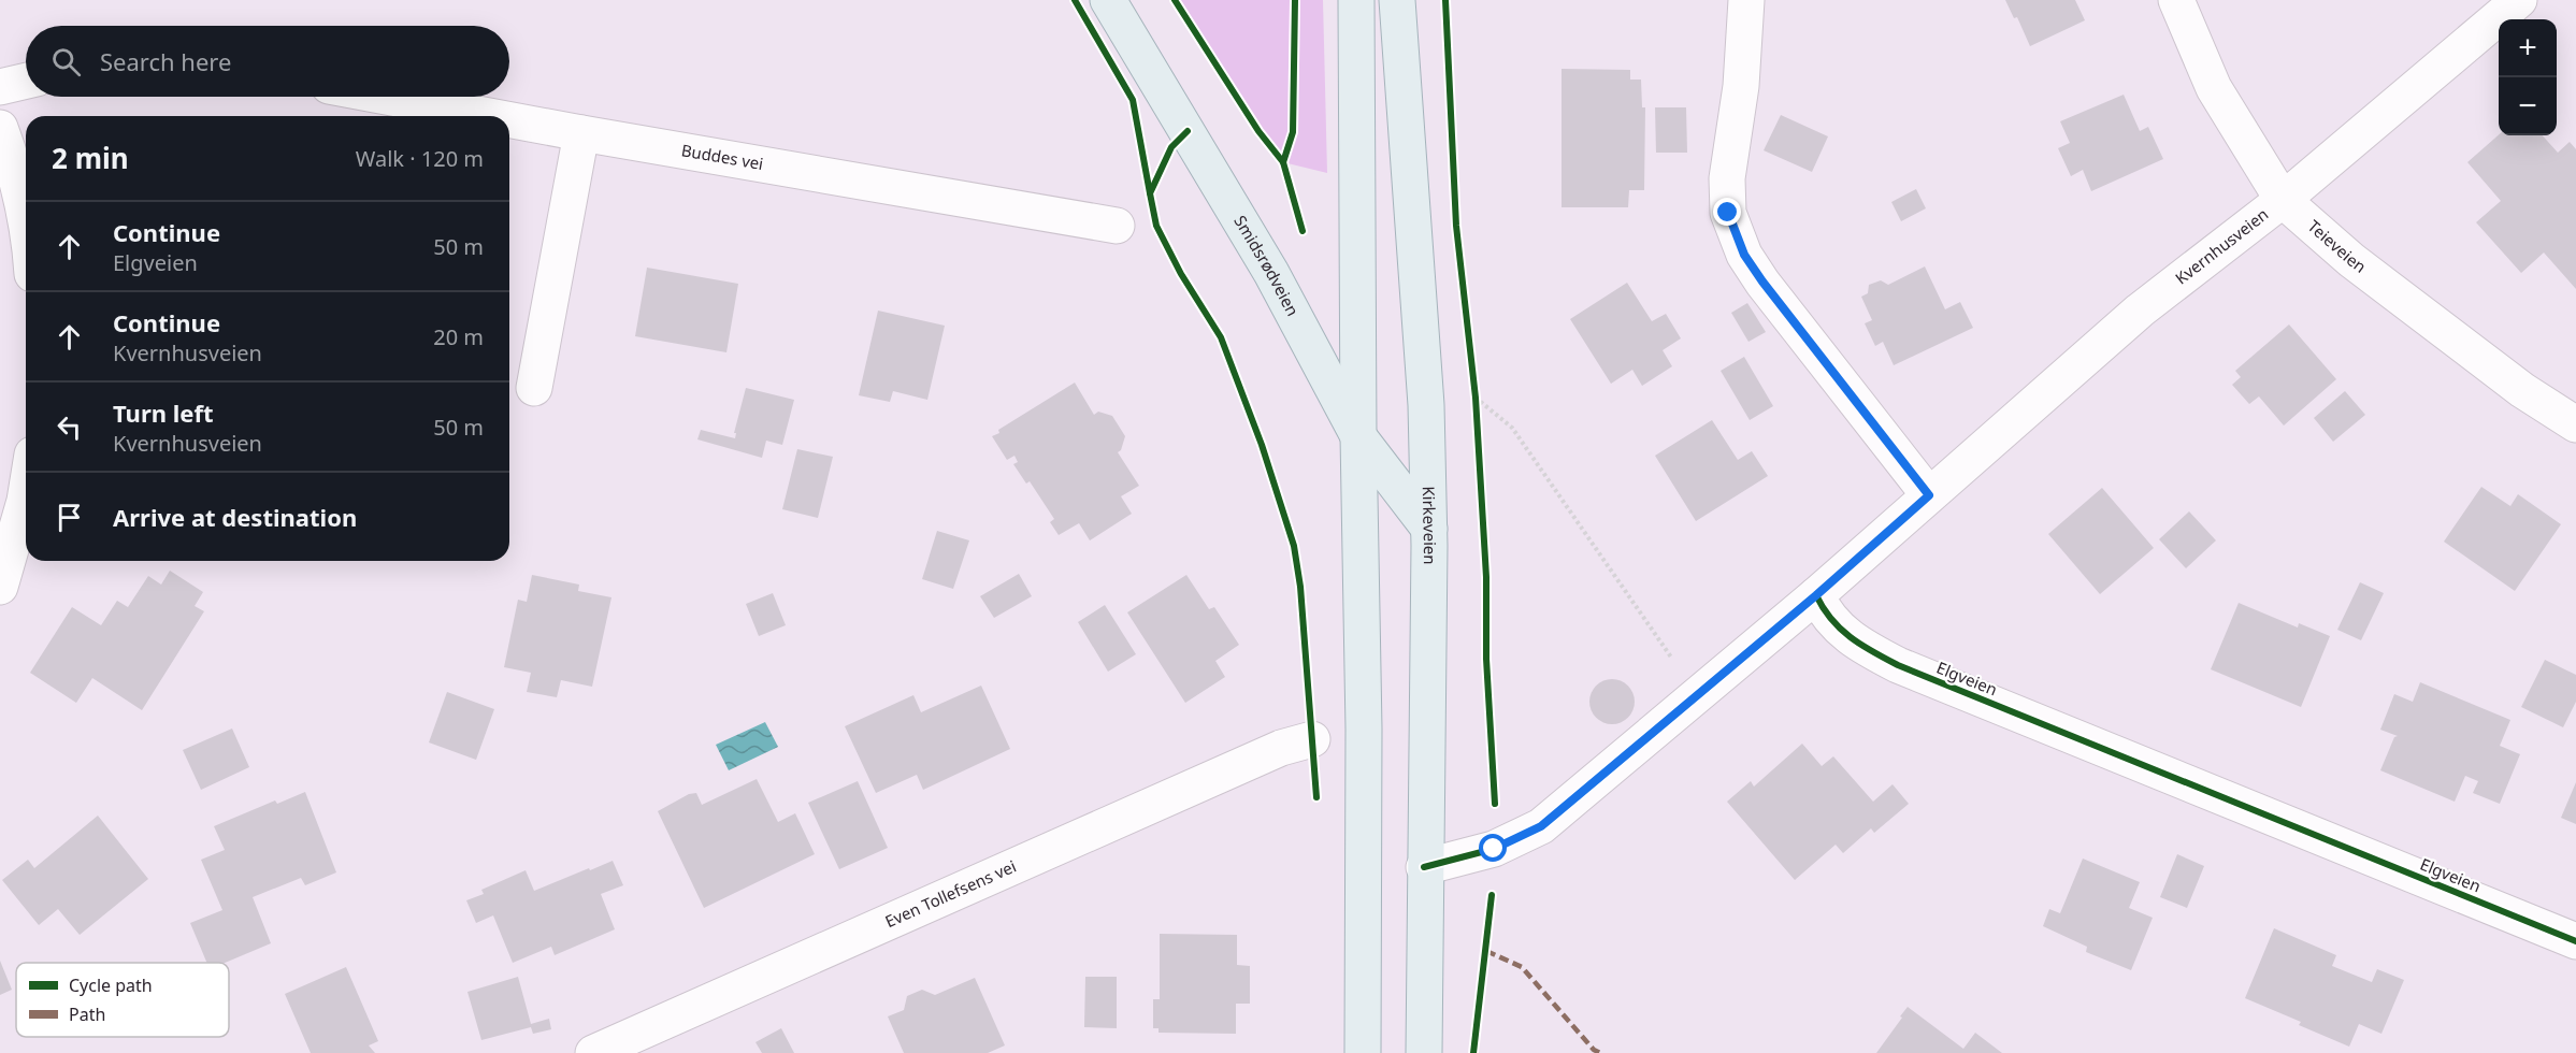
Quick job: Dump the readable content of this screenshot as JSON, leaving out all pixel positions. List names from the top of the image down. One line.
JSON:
{"streets":{"main road":["Smidsrødveien","Kirkeveien"],"street":["Buddes vei","Kvernhusveien","Teieveien","Elgveien","Even Tollefsens vei"]},"crossings":[["Kvernhusveien","Teieveien"],["Kvernhusveien","Elgveien"],["Smidsrødveien","Kirkeveien"]],"legend":["Cycle path","Path"],"page":{"map_buttons":["+","−"],"search":"Search here","heading":["2 min","Walk · 120 m"],"list":[["Continue","Elgveien","50 m"],["Continue","Kvernhusveien","20 m"],["Turn left","Kvernhusveien","50 m"],"Arrive at destination"]}}
